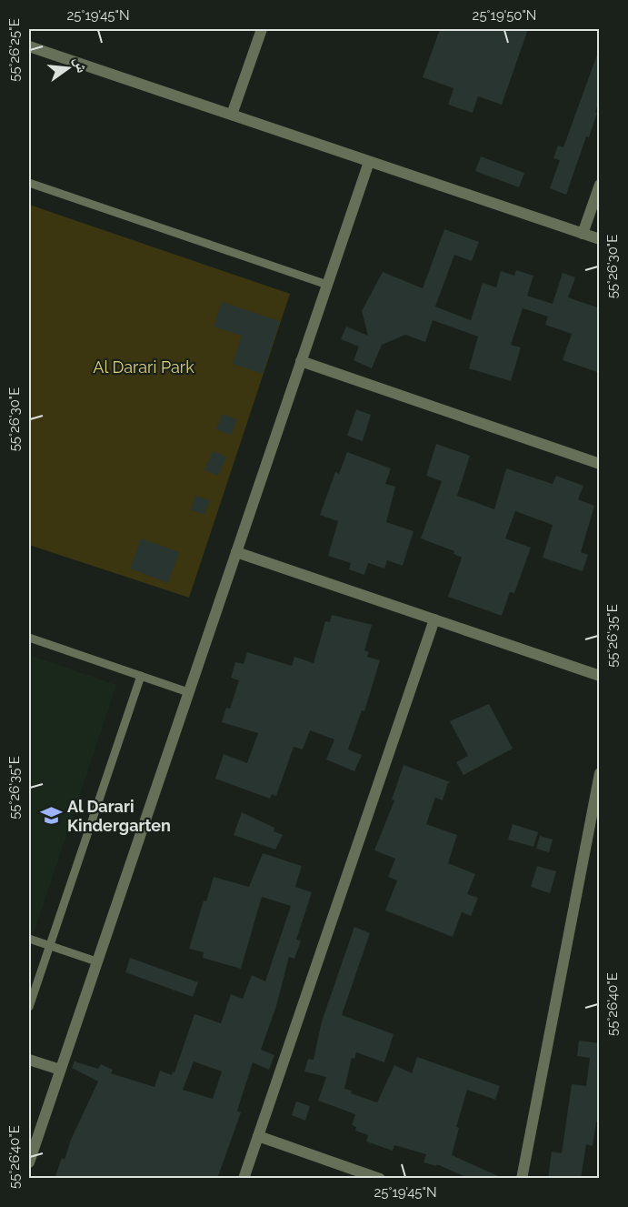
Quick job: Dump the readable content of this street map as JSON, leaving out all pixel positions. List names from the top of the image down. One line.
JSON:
{"parks":["Al Darari Park"],"places":{"school or university":["Al Darari Kindergarten"]},"north":"right","coordinates":["25°19'45\"N","25°19'50\"N","55°26'25\"E","55°26'30\"E","55°26'35\"E","55°26'40\"E"]}
